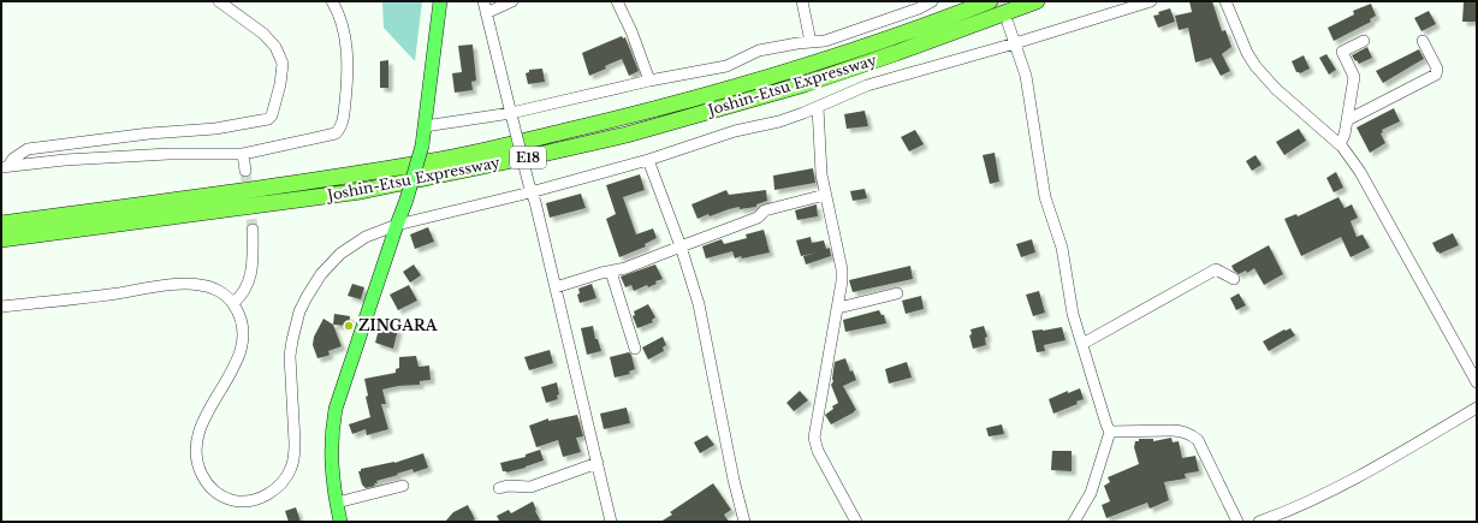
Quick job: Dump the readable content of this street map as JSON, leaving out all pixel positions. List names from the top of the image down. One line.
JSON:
{"streets":{"highway":["Joshin-Etsu Expressway","E18"]},"places":["ZINGARA"]}
